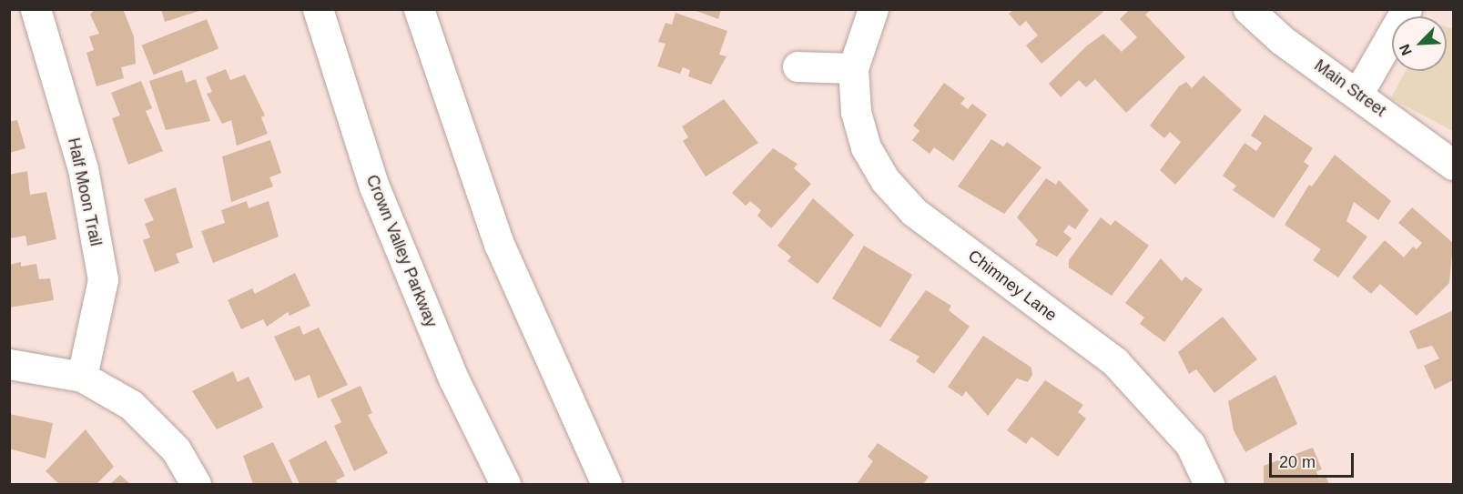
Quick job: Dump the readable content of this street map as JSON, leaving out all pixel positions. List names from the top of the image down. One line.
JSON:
{"streets":{"street":["Main Street","Half Moon Trail","Crown Valley Parkway","Chimney Lane"]},"scale_bar":"20 m","north":"bottom left"}
